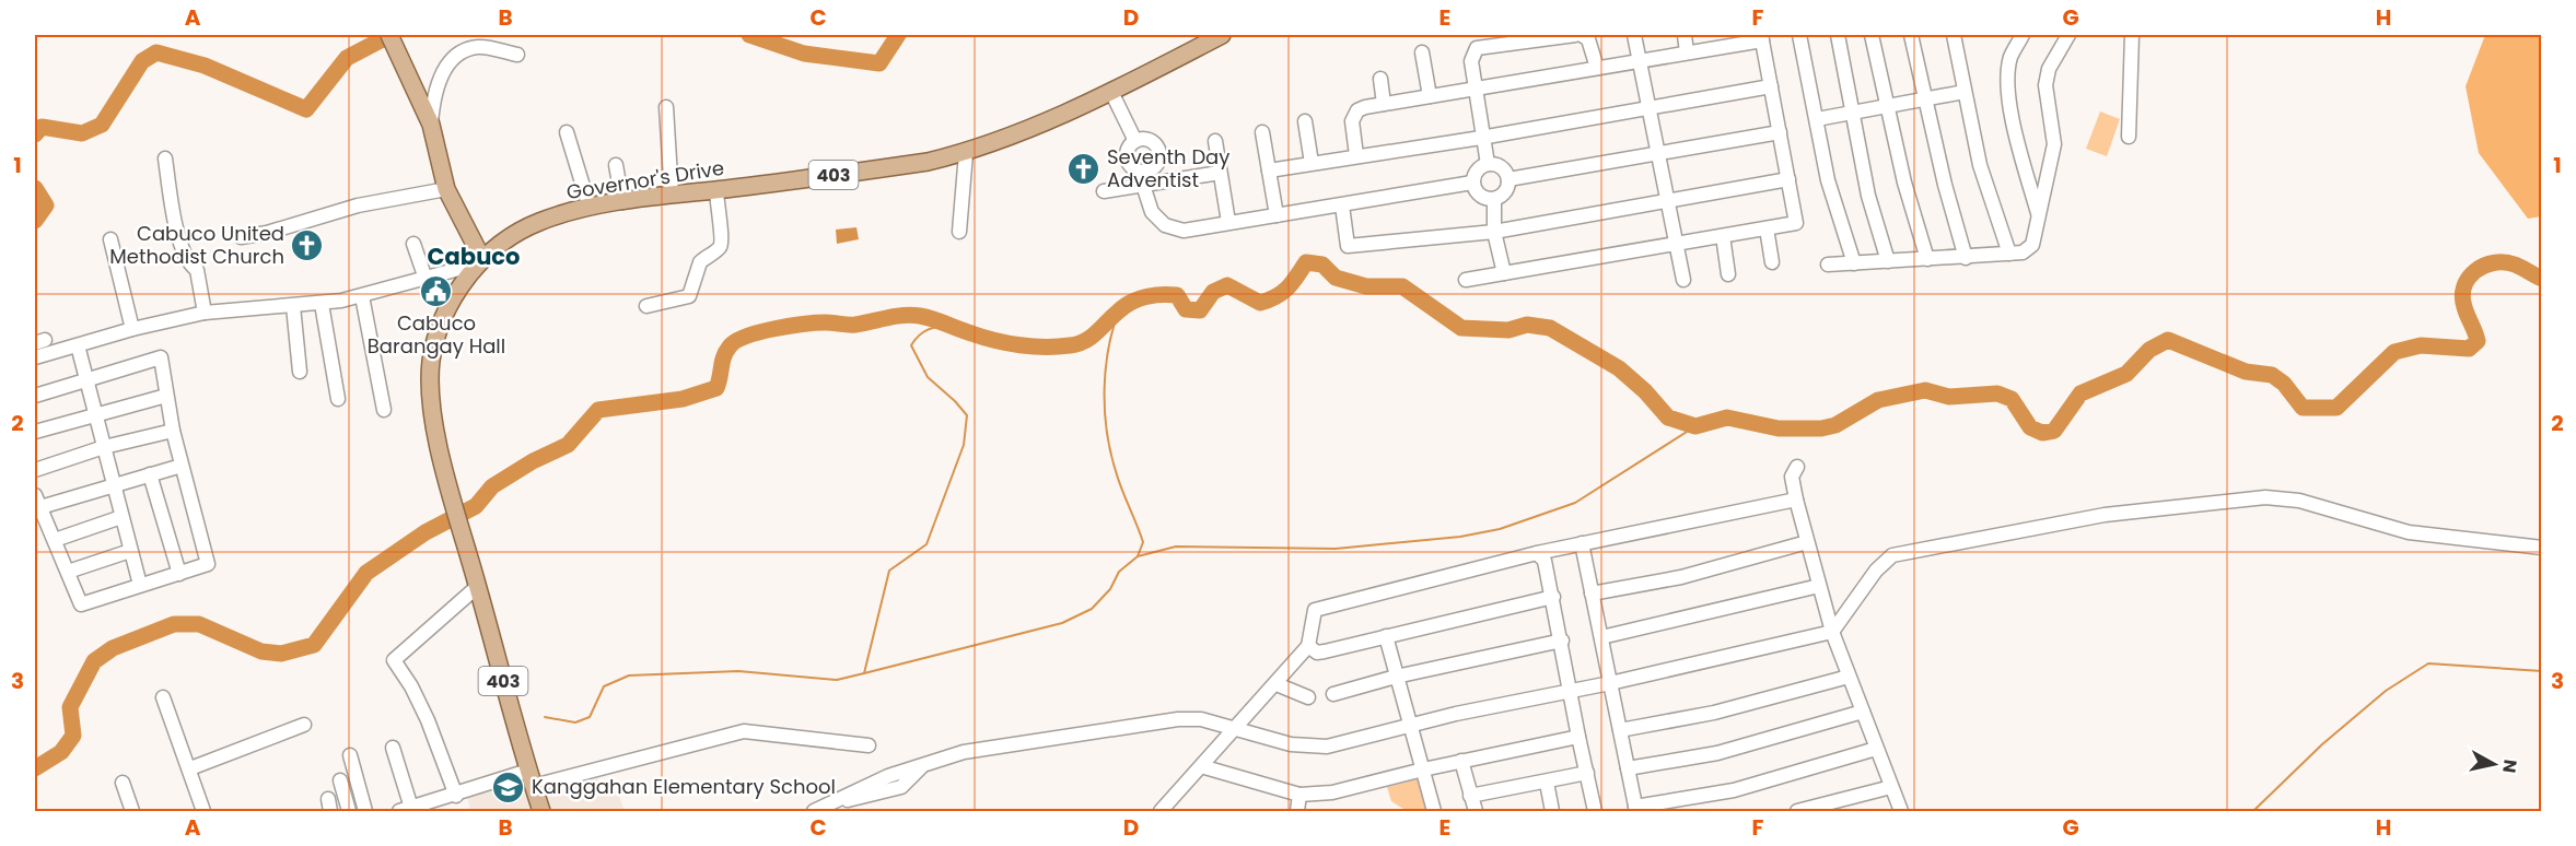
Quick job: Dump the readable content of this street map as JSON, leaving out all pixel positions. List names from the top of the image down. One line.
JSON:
{"streets":{"main road":["403","Governor's Drive"]},"districts":["Cabuco"],"places":{"church":["Seventh Day Adventist","Cabuco United Methodist Church"],"public building":["Cabuco Barangay Hall"],"school or university":["Kanggahan Elementary School"]},"north":"right","grid":{"columns":["A","B","C","D","E","F","G","H"],"rows":["1","2","3"]}}
